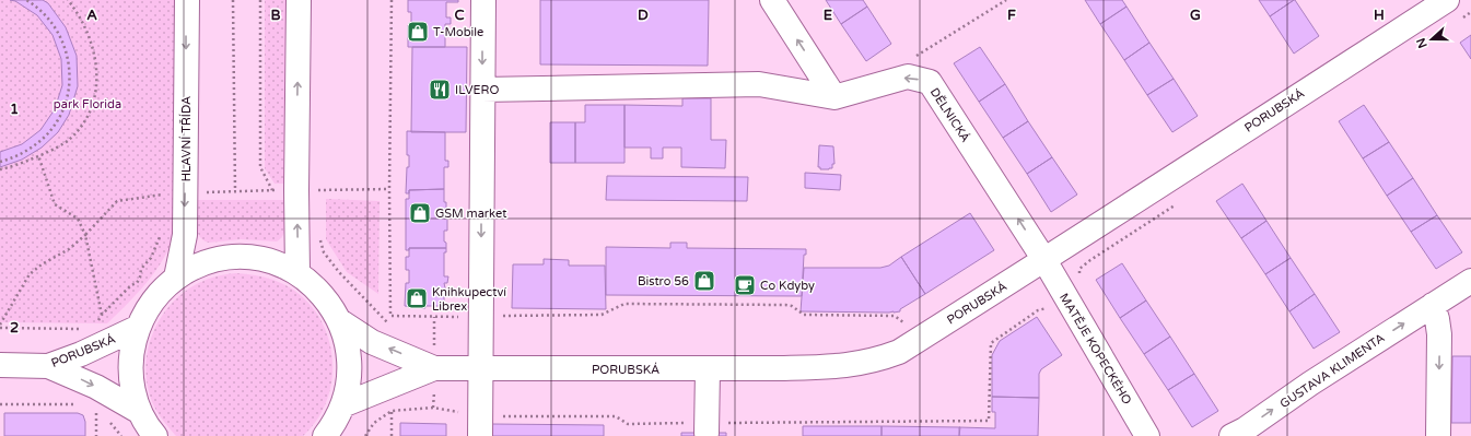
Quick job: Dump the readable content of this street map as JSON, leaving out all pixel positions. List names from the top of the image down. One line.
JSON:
{"streets":{"street":["PORUBSKÁ","DĚLNICKÁ","HLAVNÍ TŘÍDA","MATĚJE KOPECKÉHO","GUSTAVA KLIMENTA"]},"crossings":[["PORUBSKÁ","DĚLNICKÁ"],["PORUBSKÁ","MATĚJE KOPECKÉHO"],["DĚLNICKÁ","MATĚJE KOPECKÉHO"]],"one_way":["DĚLNICKÁ","GUSTAVA KLIMENTA"],"parks":["park Florida"],"places":{"shop":["T-Mobile","GSM market","Bistro 56","Knihkupectví Librex"],"restaurant":["ILVERO"],"cafe":["Co Kdyby"]},"north":"left","grid":{"columns":["A","B","C","D","E","F","G","H"],"rows":["1","2"]}}
